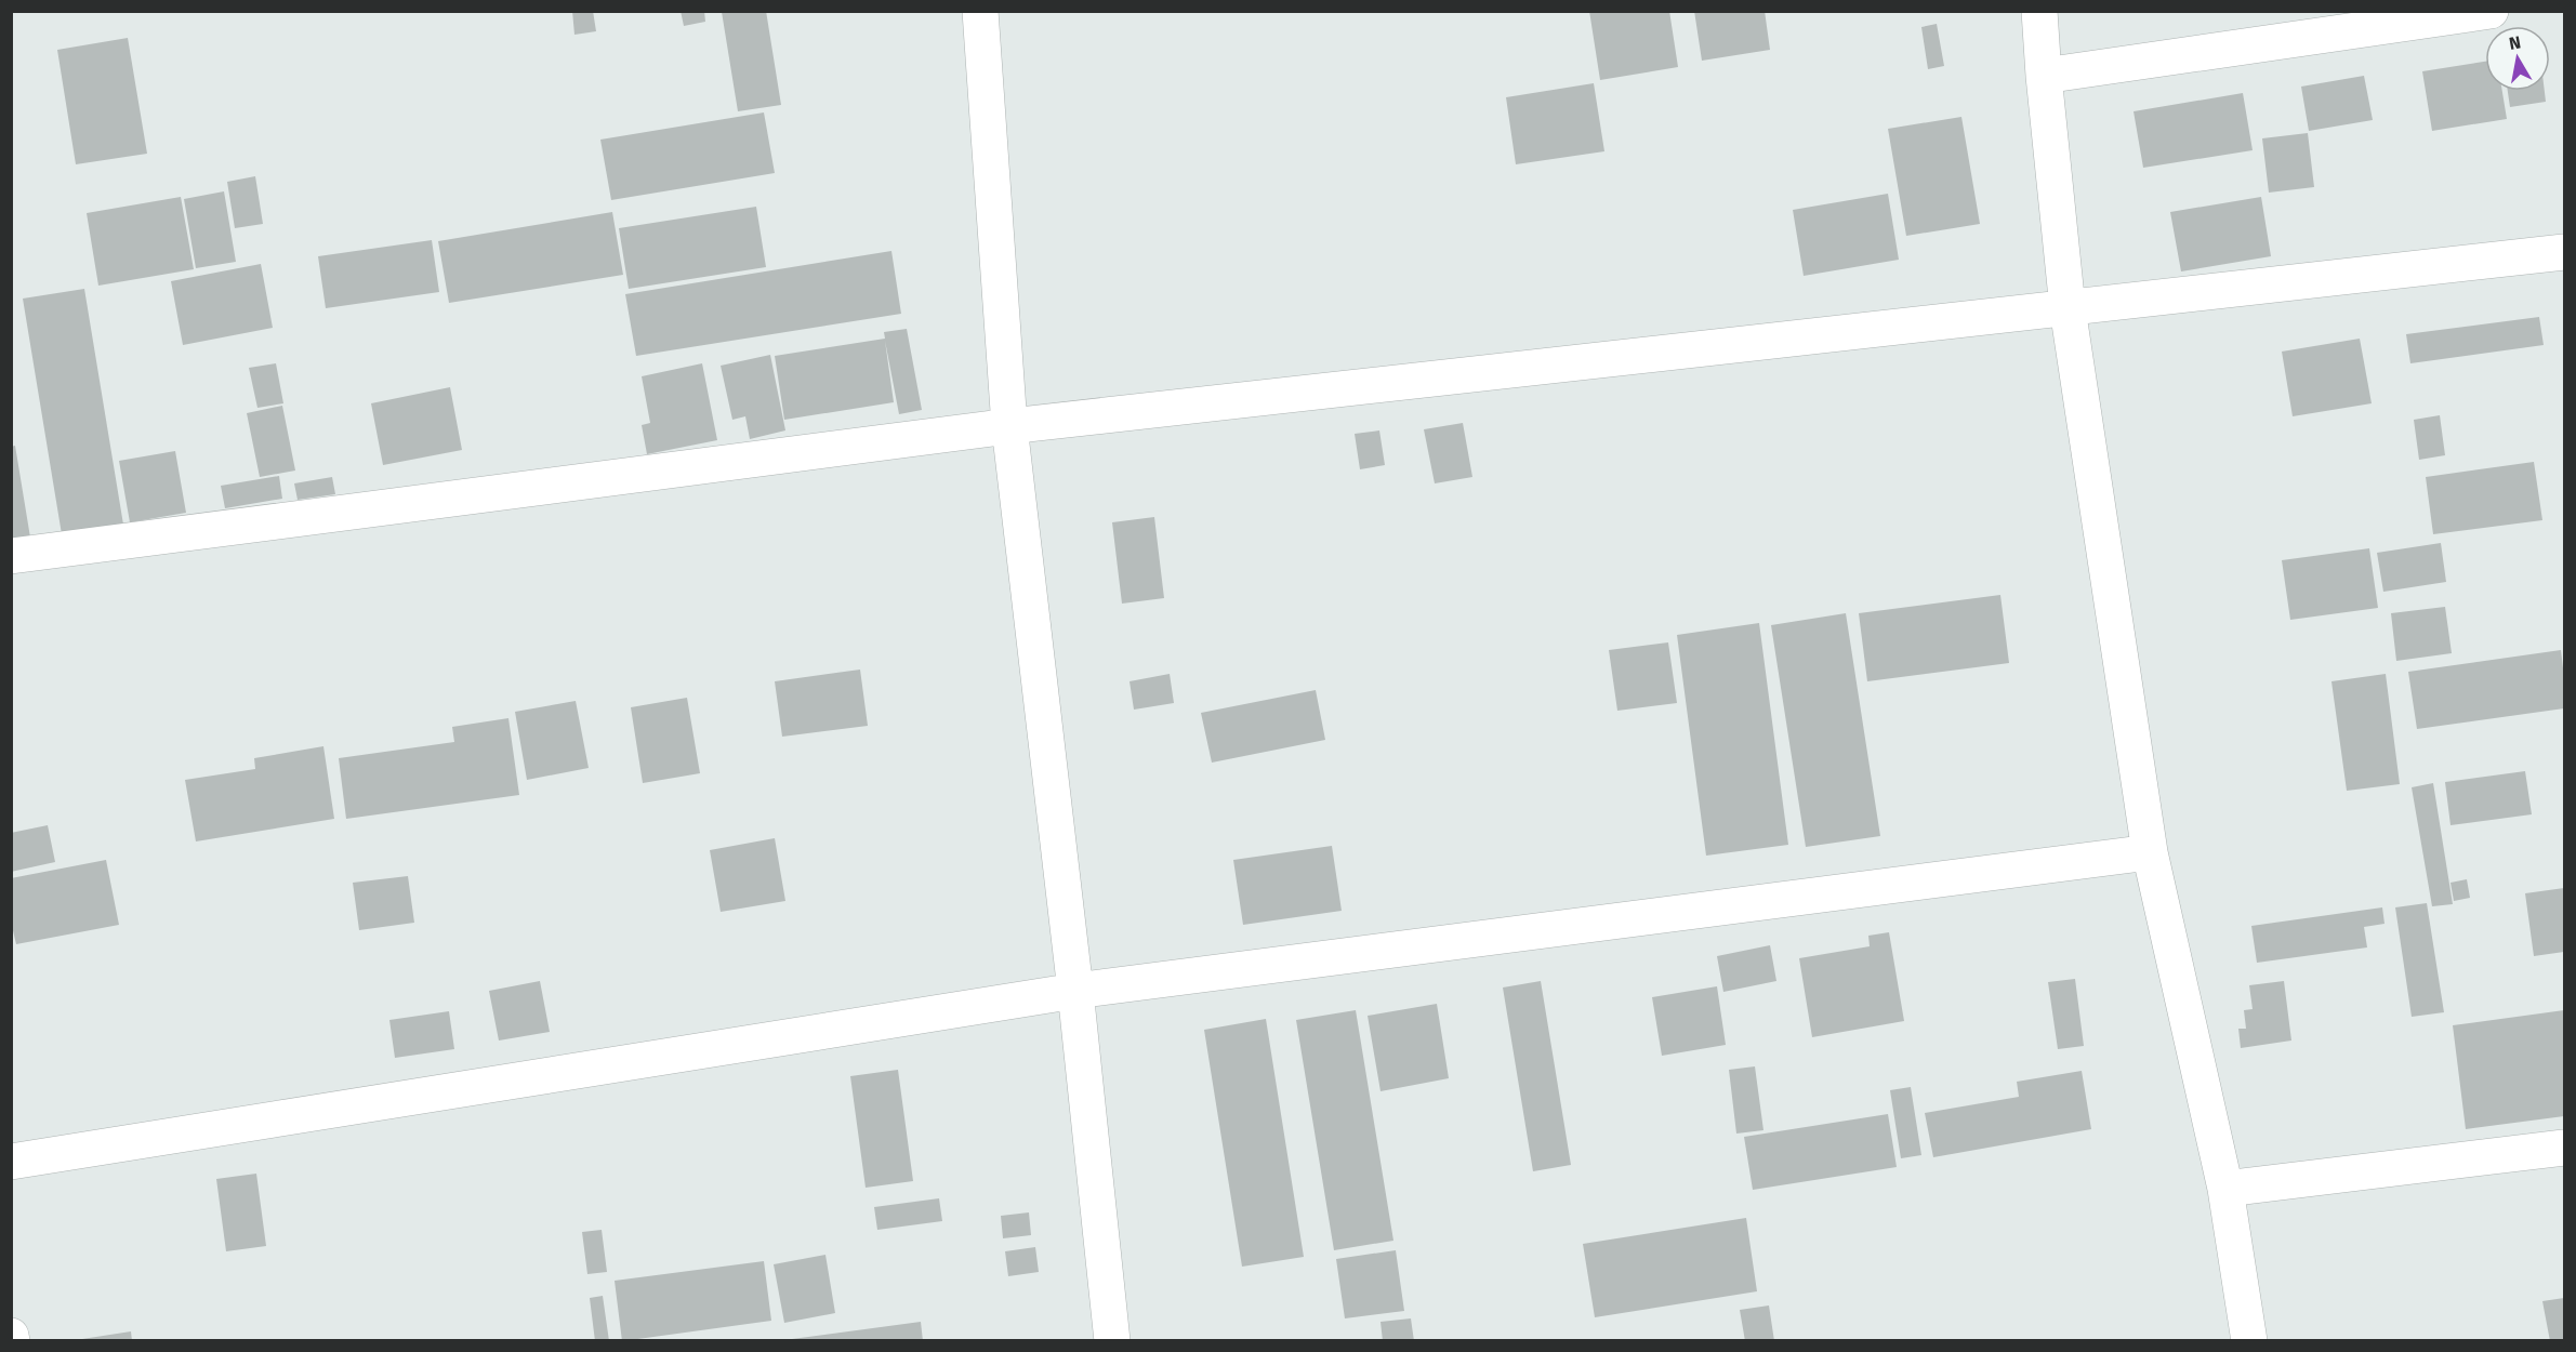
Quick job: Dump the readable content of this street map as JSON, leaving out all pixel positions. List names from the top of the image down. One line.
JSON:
{"north":"top"}
